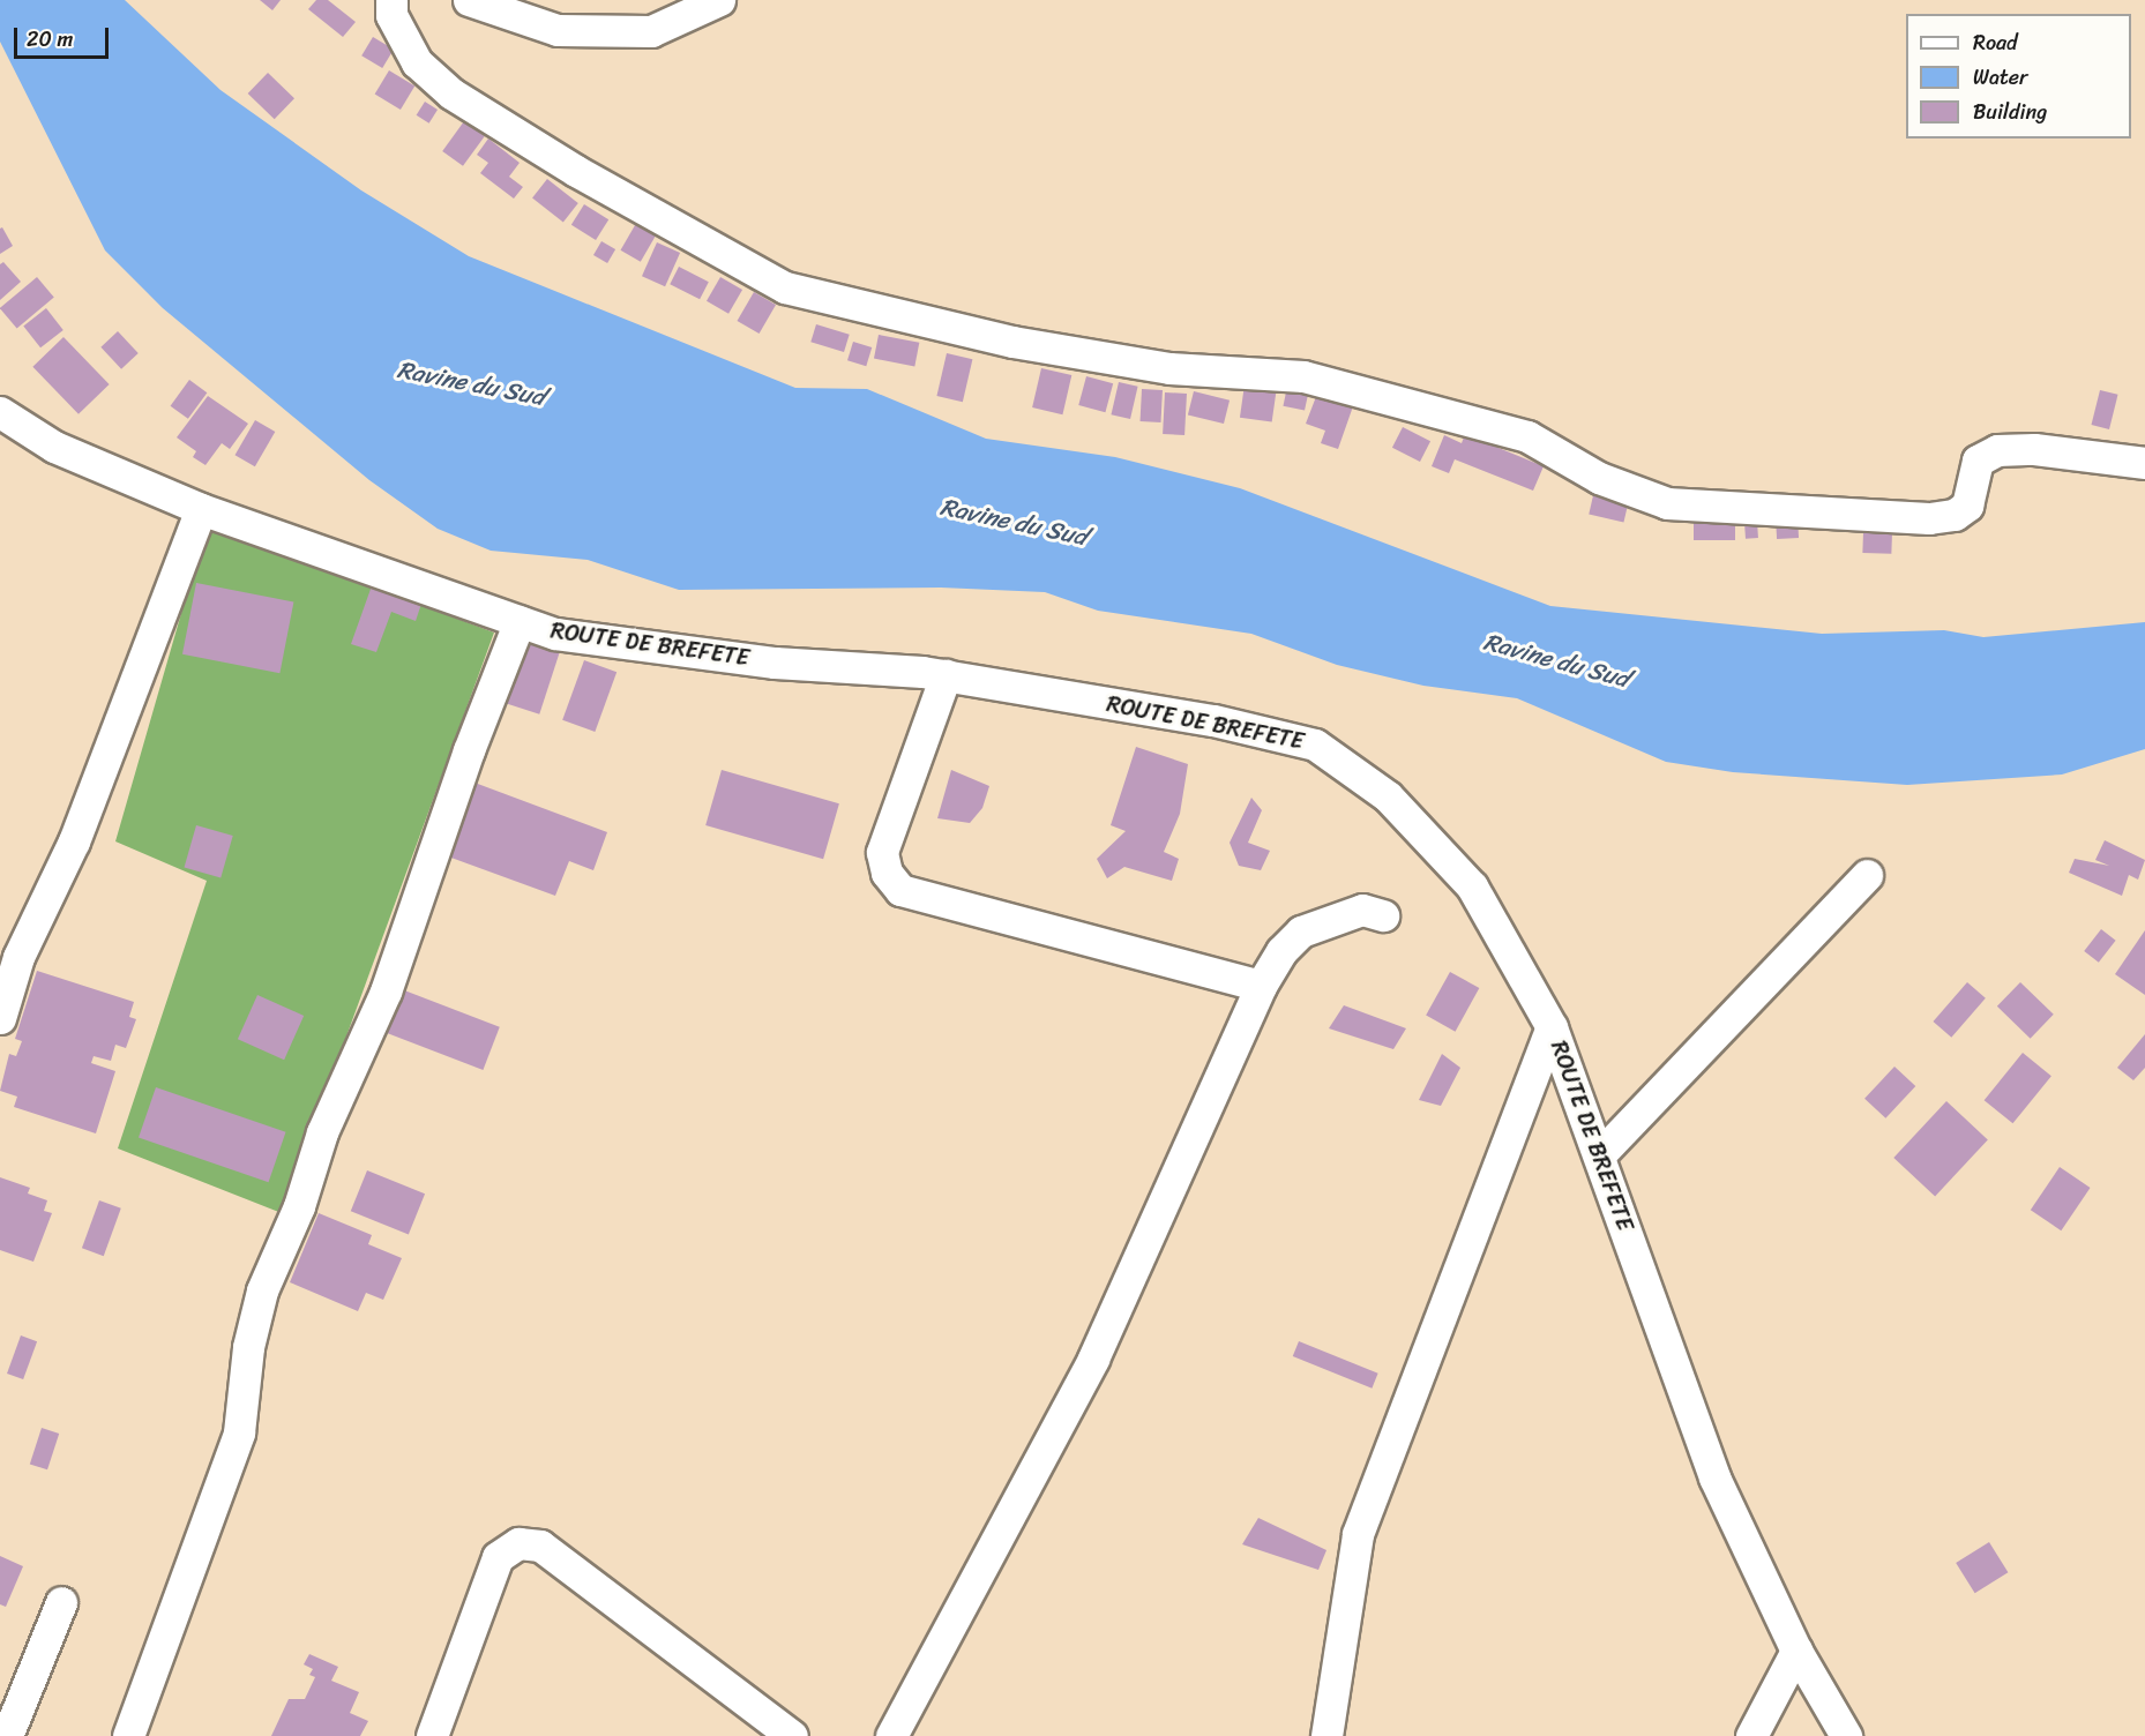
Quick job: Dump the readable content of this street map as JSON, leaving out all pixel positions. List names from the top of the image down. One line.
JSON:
{"streets":{"street":["ROUTE DE BREFETE"]},"water":["Ravine du Sud"],"legend":["Road","Water","Building"],"scale_bar":"20 m"}
